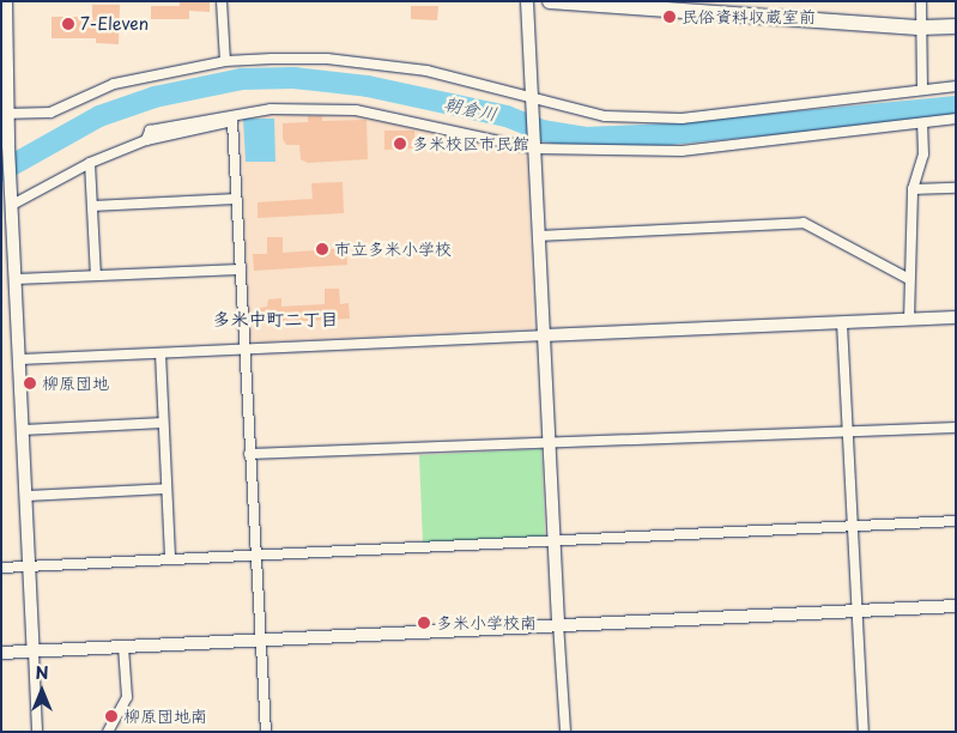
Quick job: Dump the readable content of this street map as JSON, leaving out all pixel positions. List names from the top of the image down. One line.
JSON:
{"districts":["多米中町二丁目"],"water":["朝倉川"],"places":["民俗資料収蔵室前","7-Eleven","多米校区市民館","市立多米小学校","柳原団地","多米小学校南","柳原団地南"],"north":"top"}
